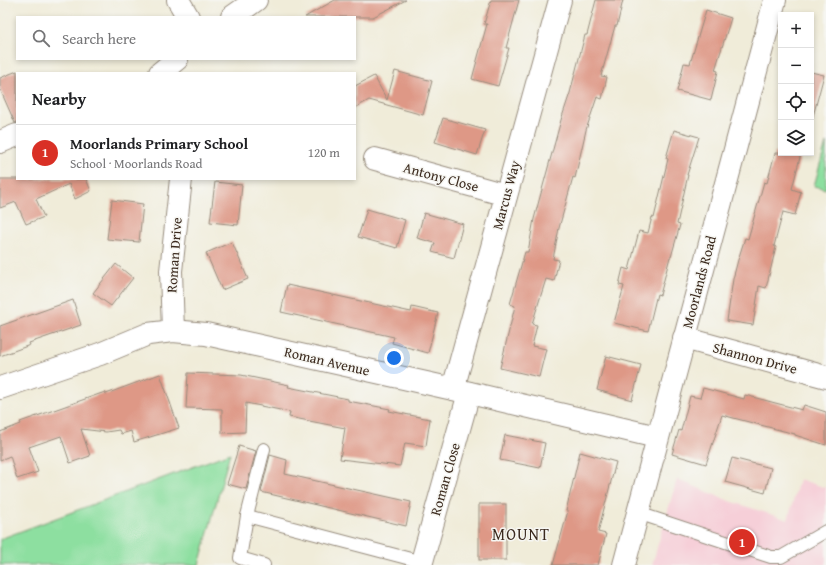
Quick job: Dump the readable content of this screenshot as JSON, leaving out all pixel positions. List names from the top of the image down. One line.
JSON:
{"streets":{"street":["Antony Close","Marcus Way","Roman Drive","Moorlands Road","Shannon Drive","Roman Avenue","Roman Close"]},"crossings":[["Antony Close","Marcus Way"],["Marcus Way","Roman Avenue"],["Marcus Way","Roman Close"],["Roman Drive","Roman Avenue"],["Moorlands Road","Shannon Drive"],["Moorlands Road","Roman Avenue"],["Roman Avenue","Roman Close"]],"districts":["MOUNT"],"page":{"map_buttons":["+","−"],"search":"Search here","heading":"Nearby","list":[{"mark":"1","name":"Moorlands Primary School","note":"School · Moorlands Road","value":"120 m"}],"pins":"1"}}
